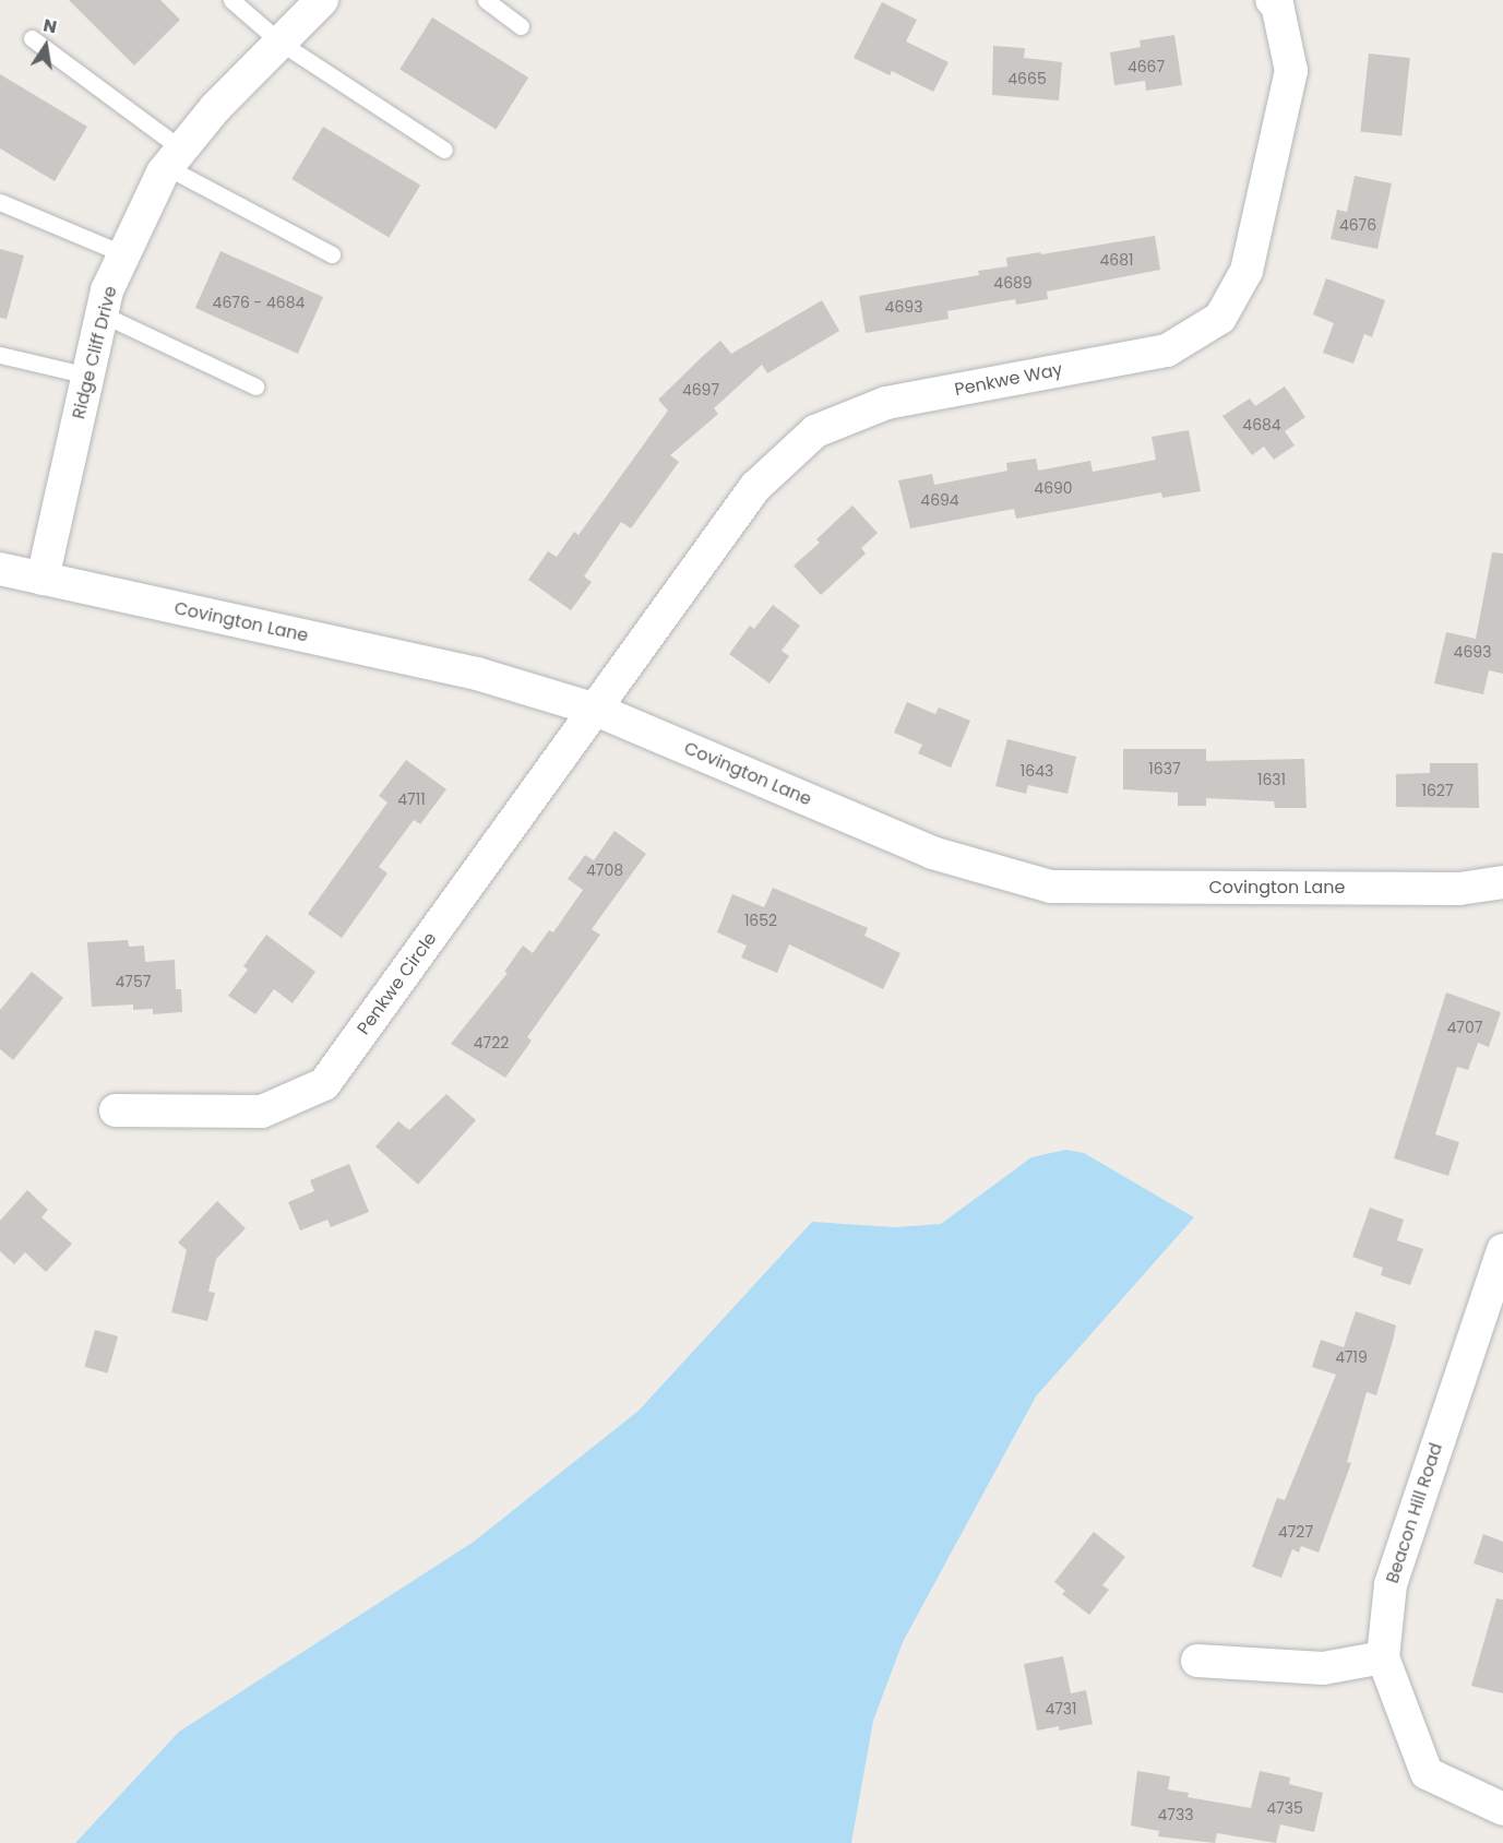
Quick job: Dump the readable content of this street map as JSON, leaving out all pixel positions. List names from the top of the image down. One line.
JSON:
{"streets":{"street":["Ridge Cliff Drive","Penkwe Way","Covington Lane","Penkwe Circle","Beacon Hill Road"]},"crossings":[["Ridge Cliff Drive","Covington Lane"],["Penkwe Way","Covington Lane"],["Penkwe Way","Penkwe Circle"],["Covington Lane","Penkwe Circle"]],"house_numbers":["4667","4665","4676","4681","4689","4676 - 4684","4693","4697","4684","4690","4694","4693","1637","1643","1631","1627","4711","4708","1652","4757","4707","4722","4719","4727","4731","4735","4733"],"north":"top"}
